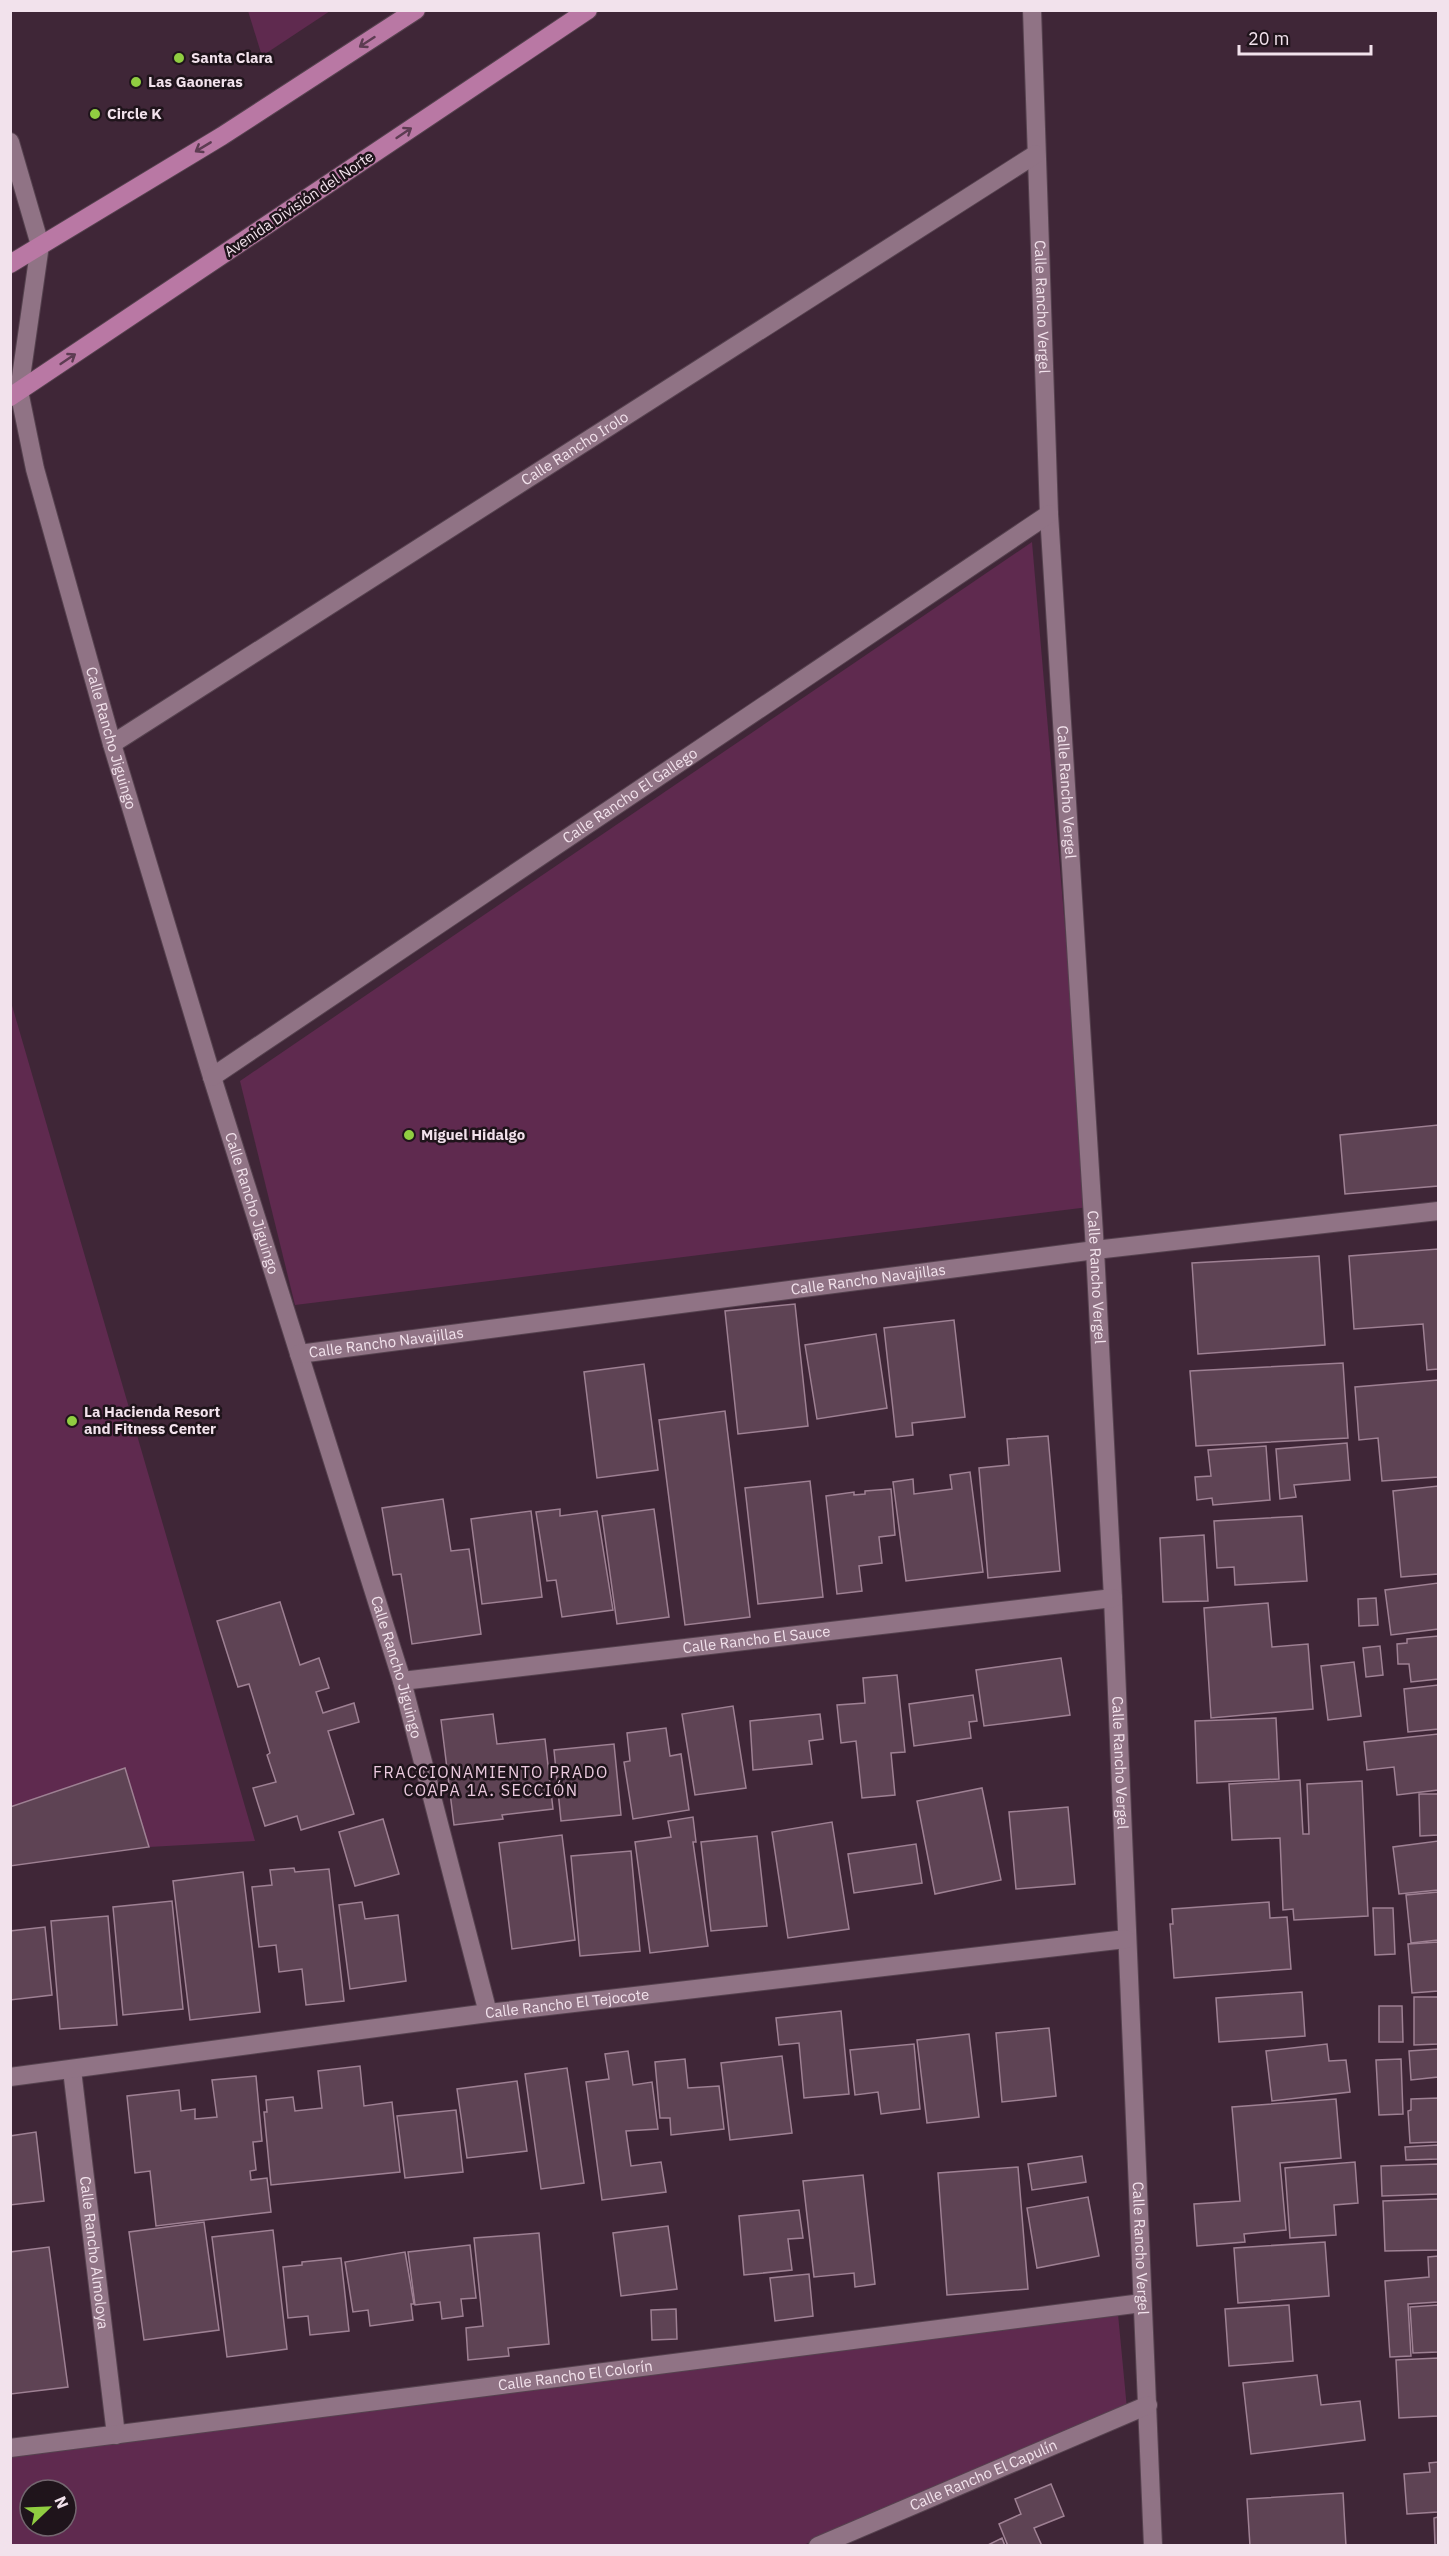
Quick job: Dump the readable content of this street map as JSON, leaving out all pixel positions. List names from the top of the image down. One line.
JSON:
{"streets":{"main road":["Avenida División del Norte"],"street":["Calle Rancho Vergel","Calle Rancho Irolo","Calle Rancho Jiguingo","Calle Rancho El Gallego","Calle Rancho Navajillas","Calle Rancho El Sauce","Calle Rancho El Tejocote","Calle Rancho Almoloya","Calle Rancho El Colorín","Calle Rancho El Capulín"]},"crossings":[["Avenida División del Norte","Calle Rancho Jiguingo"],["Calle Rancho Vergel","Calle Rancho Irolo"],["Calle Rancho Vergel","Calle Rancho El Gallego"],["Calle Rancho Vergel","Calle Rancho Navajillas"],["Calle Rancho Vergel","Calle Rancho El Sauce"],["Calle Rancho Vergel","Calle Rancho El Tejocote"],["Calle Rancho Vergel","Calle Rancho El Colorín"],["Calle Rancho Vergel","Calle Rancho El Capulín"],["Calle Rancho Irolo","Calle Rancho Jiguingo"],["Calle Rancho Jiguingo","Calle Rancho El Gallego"],["Calle Rancho Jiguingo","Calle Rancho Navajillas"],["Calle Rancho Jiguingo","Calle Rancho El Sauce"],["Calle Rancho Jiguingo","Calle Rancho El Tejocote"],["Calle Rancho El Tejocote","Calle Rancho Almoloya"],["Calle Rancho Almoloya","Calle Rancho El Colorín"]],"districts":["FRACCIONAMIENTO PRADO COAPA 1A. SECCIÓN"],"places":["Santa Clara","Las Gaoneras","Circle K","Miguel Hidalgo","La Hacienda Resort and Fitness Center"],"scale_bar":"20 m","north":"top right"}
